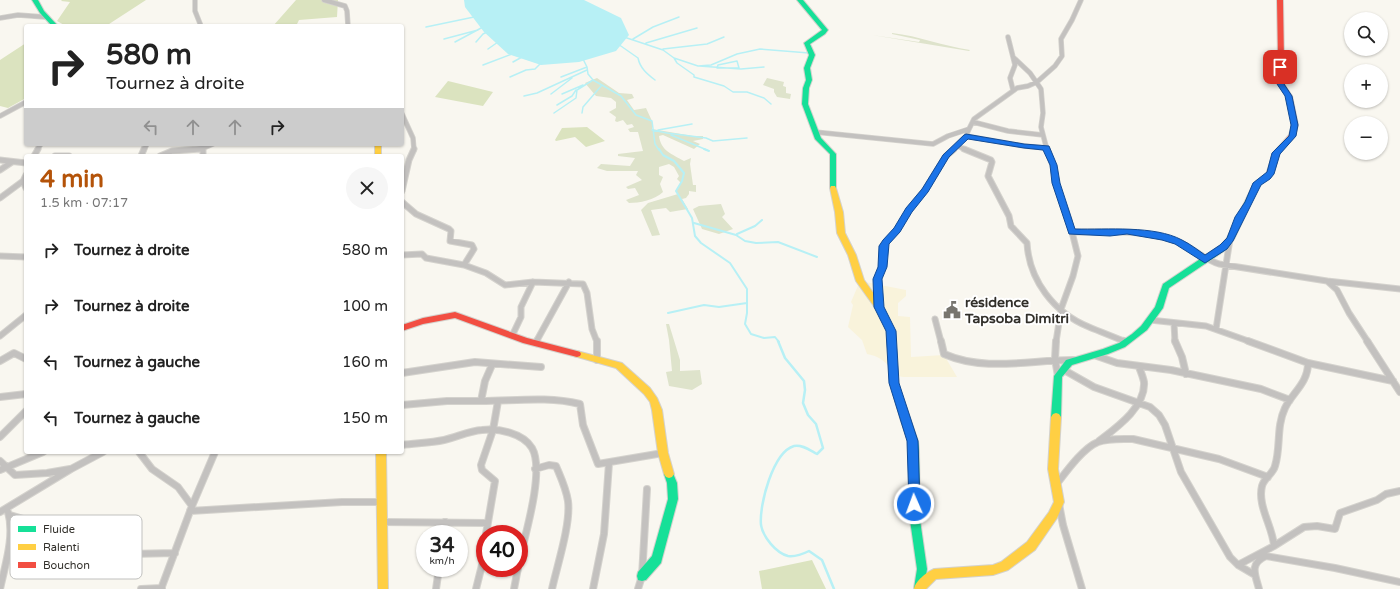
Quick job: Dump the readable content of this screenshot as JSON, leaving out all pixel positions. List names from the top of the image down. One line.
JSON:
{"places":{"public building":["résidence Tapsoba Dimitri"]},"legend":["Fluide","Ralenti","Bouchon"],"page":{"map_buttons":["+","−"],"turn":["580 m","Tournez à droite"],"heading":["4 min","1.5 km · 07:17"],"list":[{"name":"Tournez à droite","value":"580 m"},{"name":"Tournez à droite","value":"100 m"},{"name":"Tournez à gauche","value":"160 m"},{"name":"Tournez à gauche","value":"150 m"}],"speed":"34 km/h","limit":"40"}}
